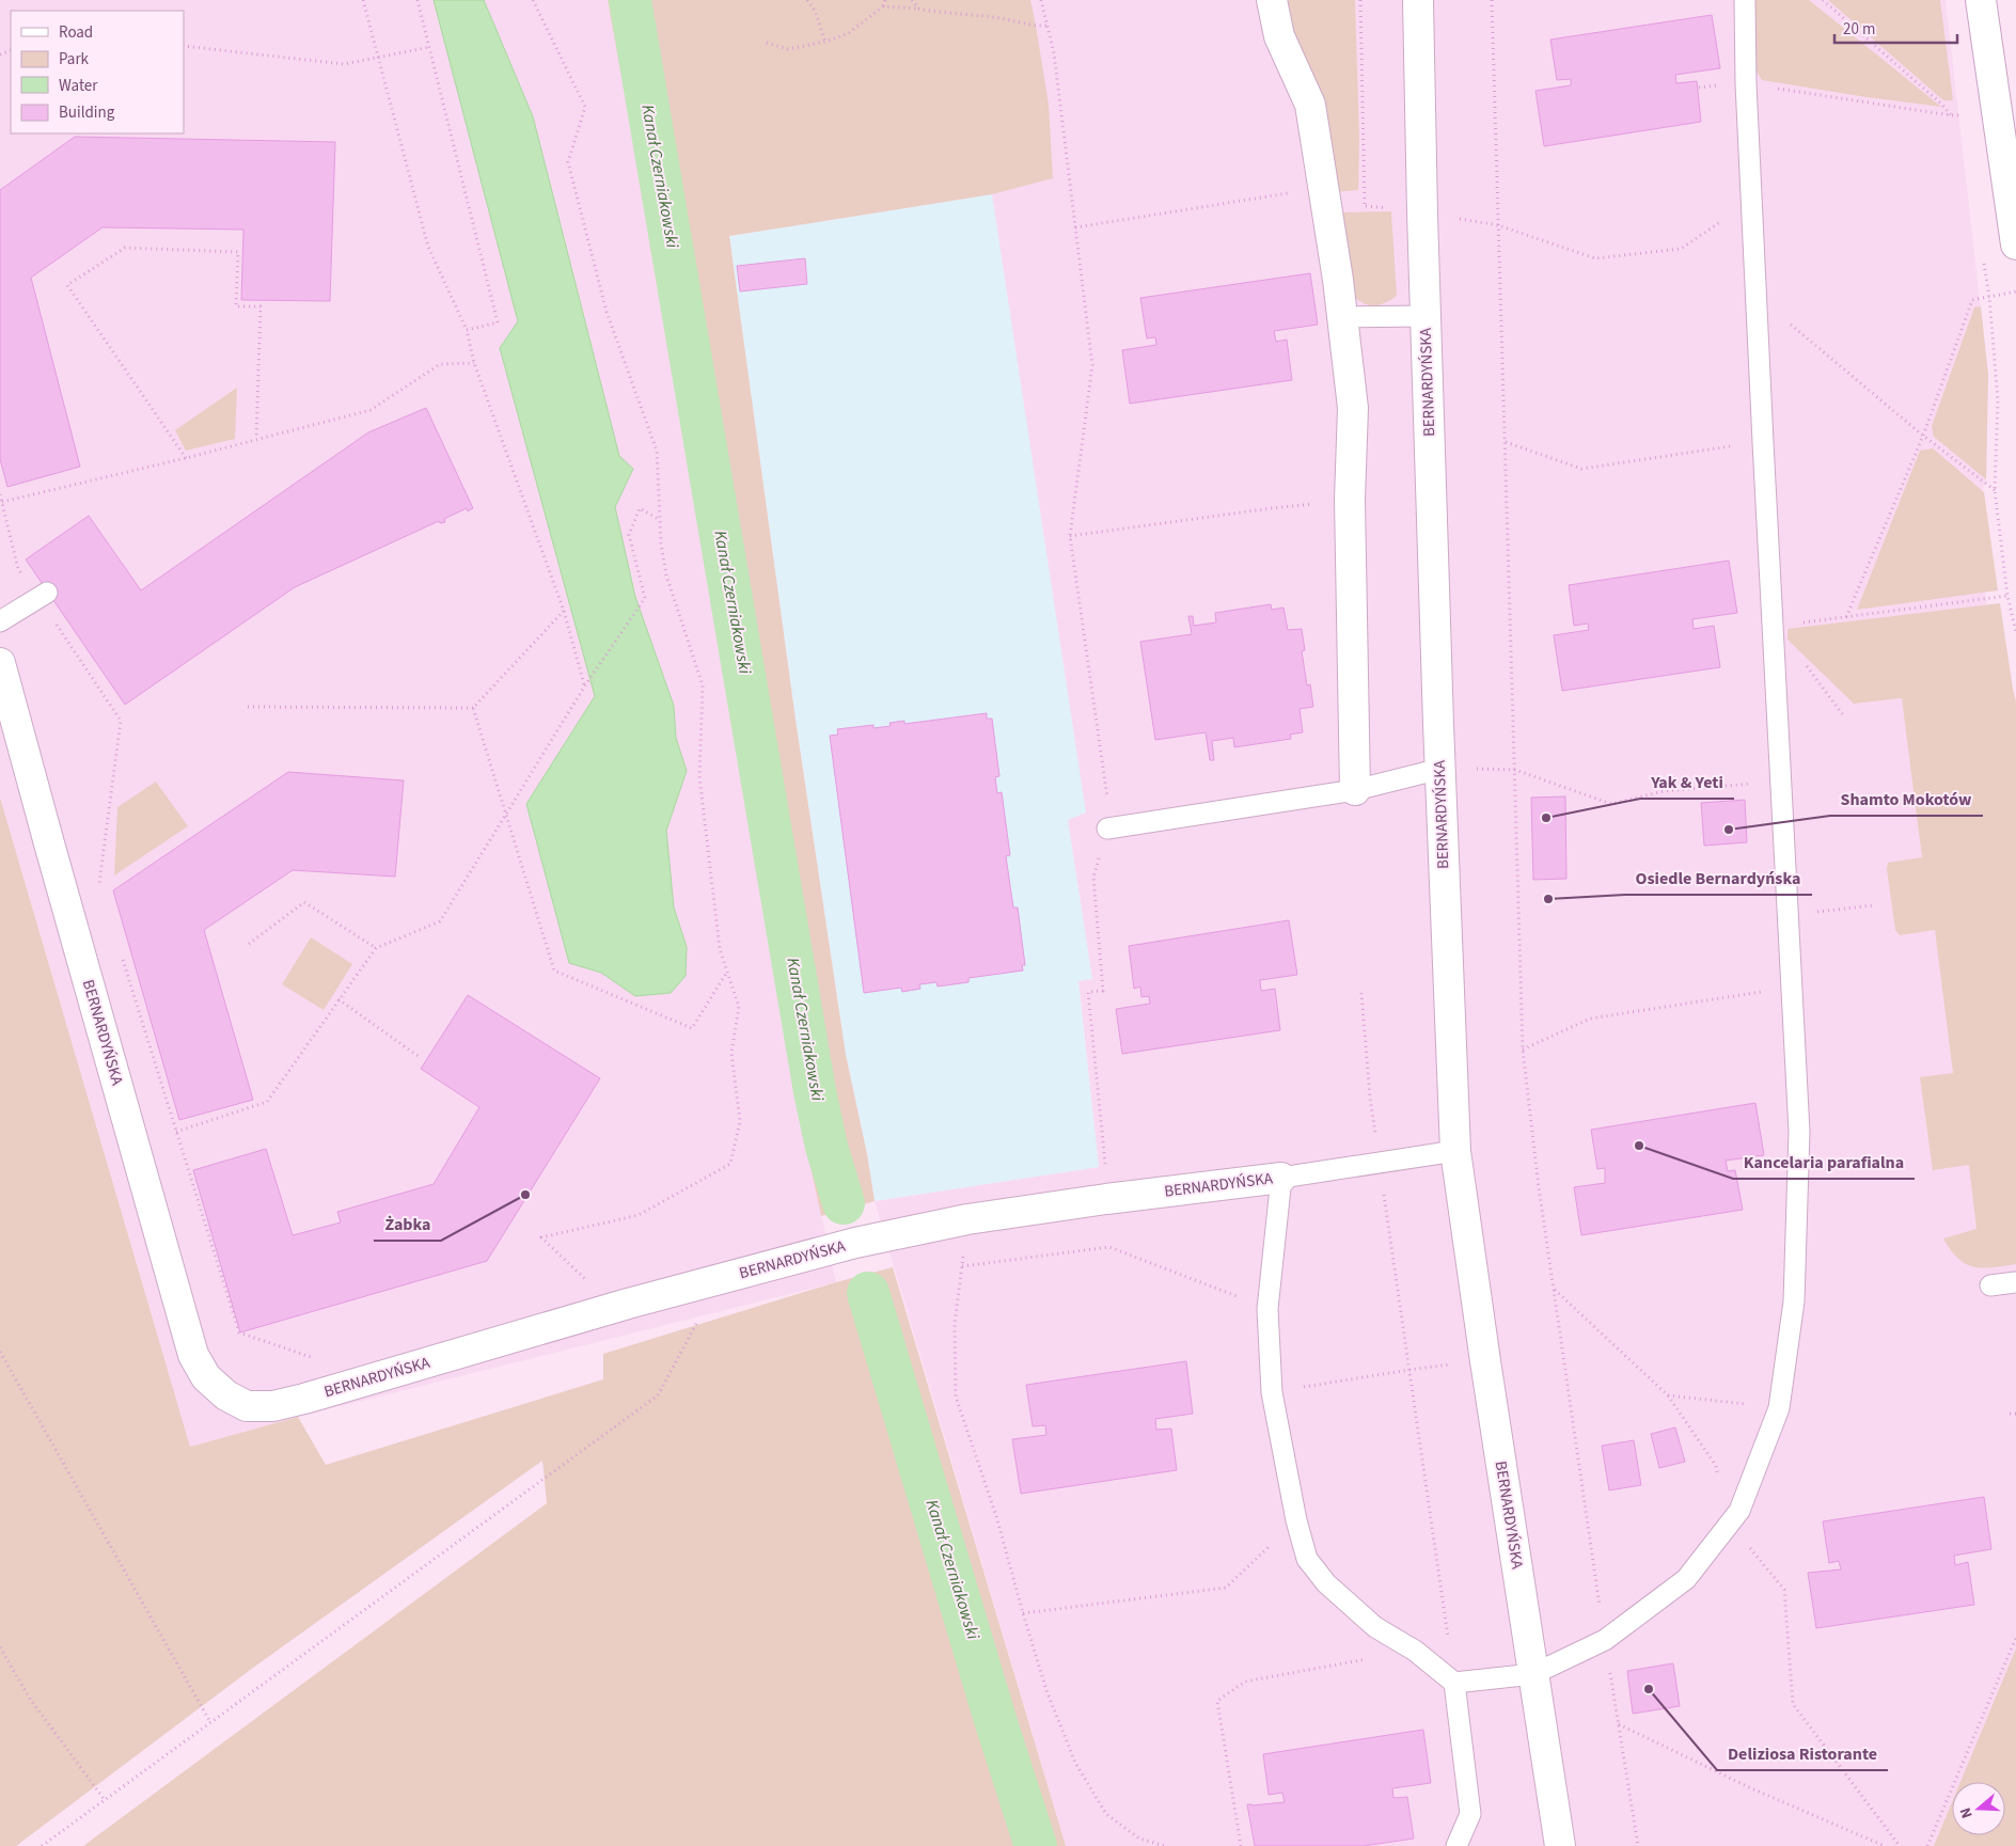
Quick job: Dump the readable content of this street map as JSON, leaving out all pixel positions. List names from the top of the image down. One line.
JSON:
{"streets":{"street":["BERNARDYŃSKA"]},"water":["Kanał Czerniakowski"],"places":["Yak & Yeti","Shamto Mokotów","Osiedle Bernardyńska","Kancelaria parafialna","Żabka","Deliziosa Ristorante"],"legend":["Road","Park","Water","Building"],"scale_bar":"20 m","north":"left"}
